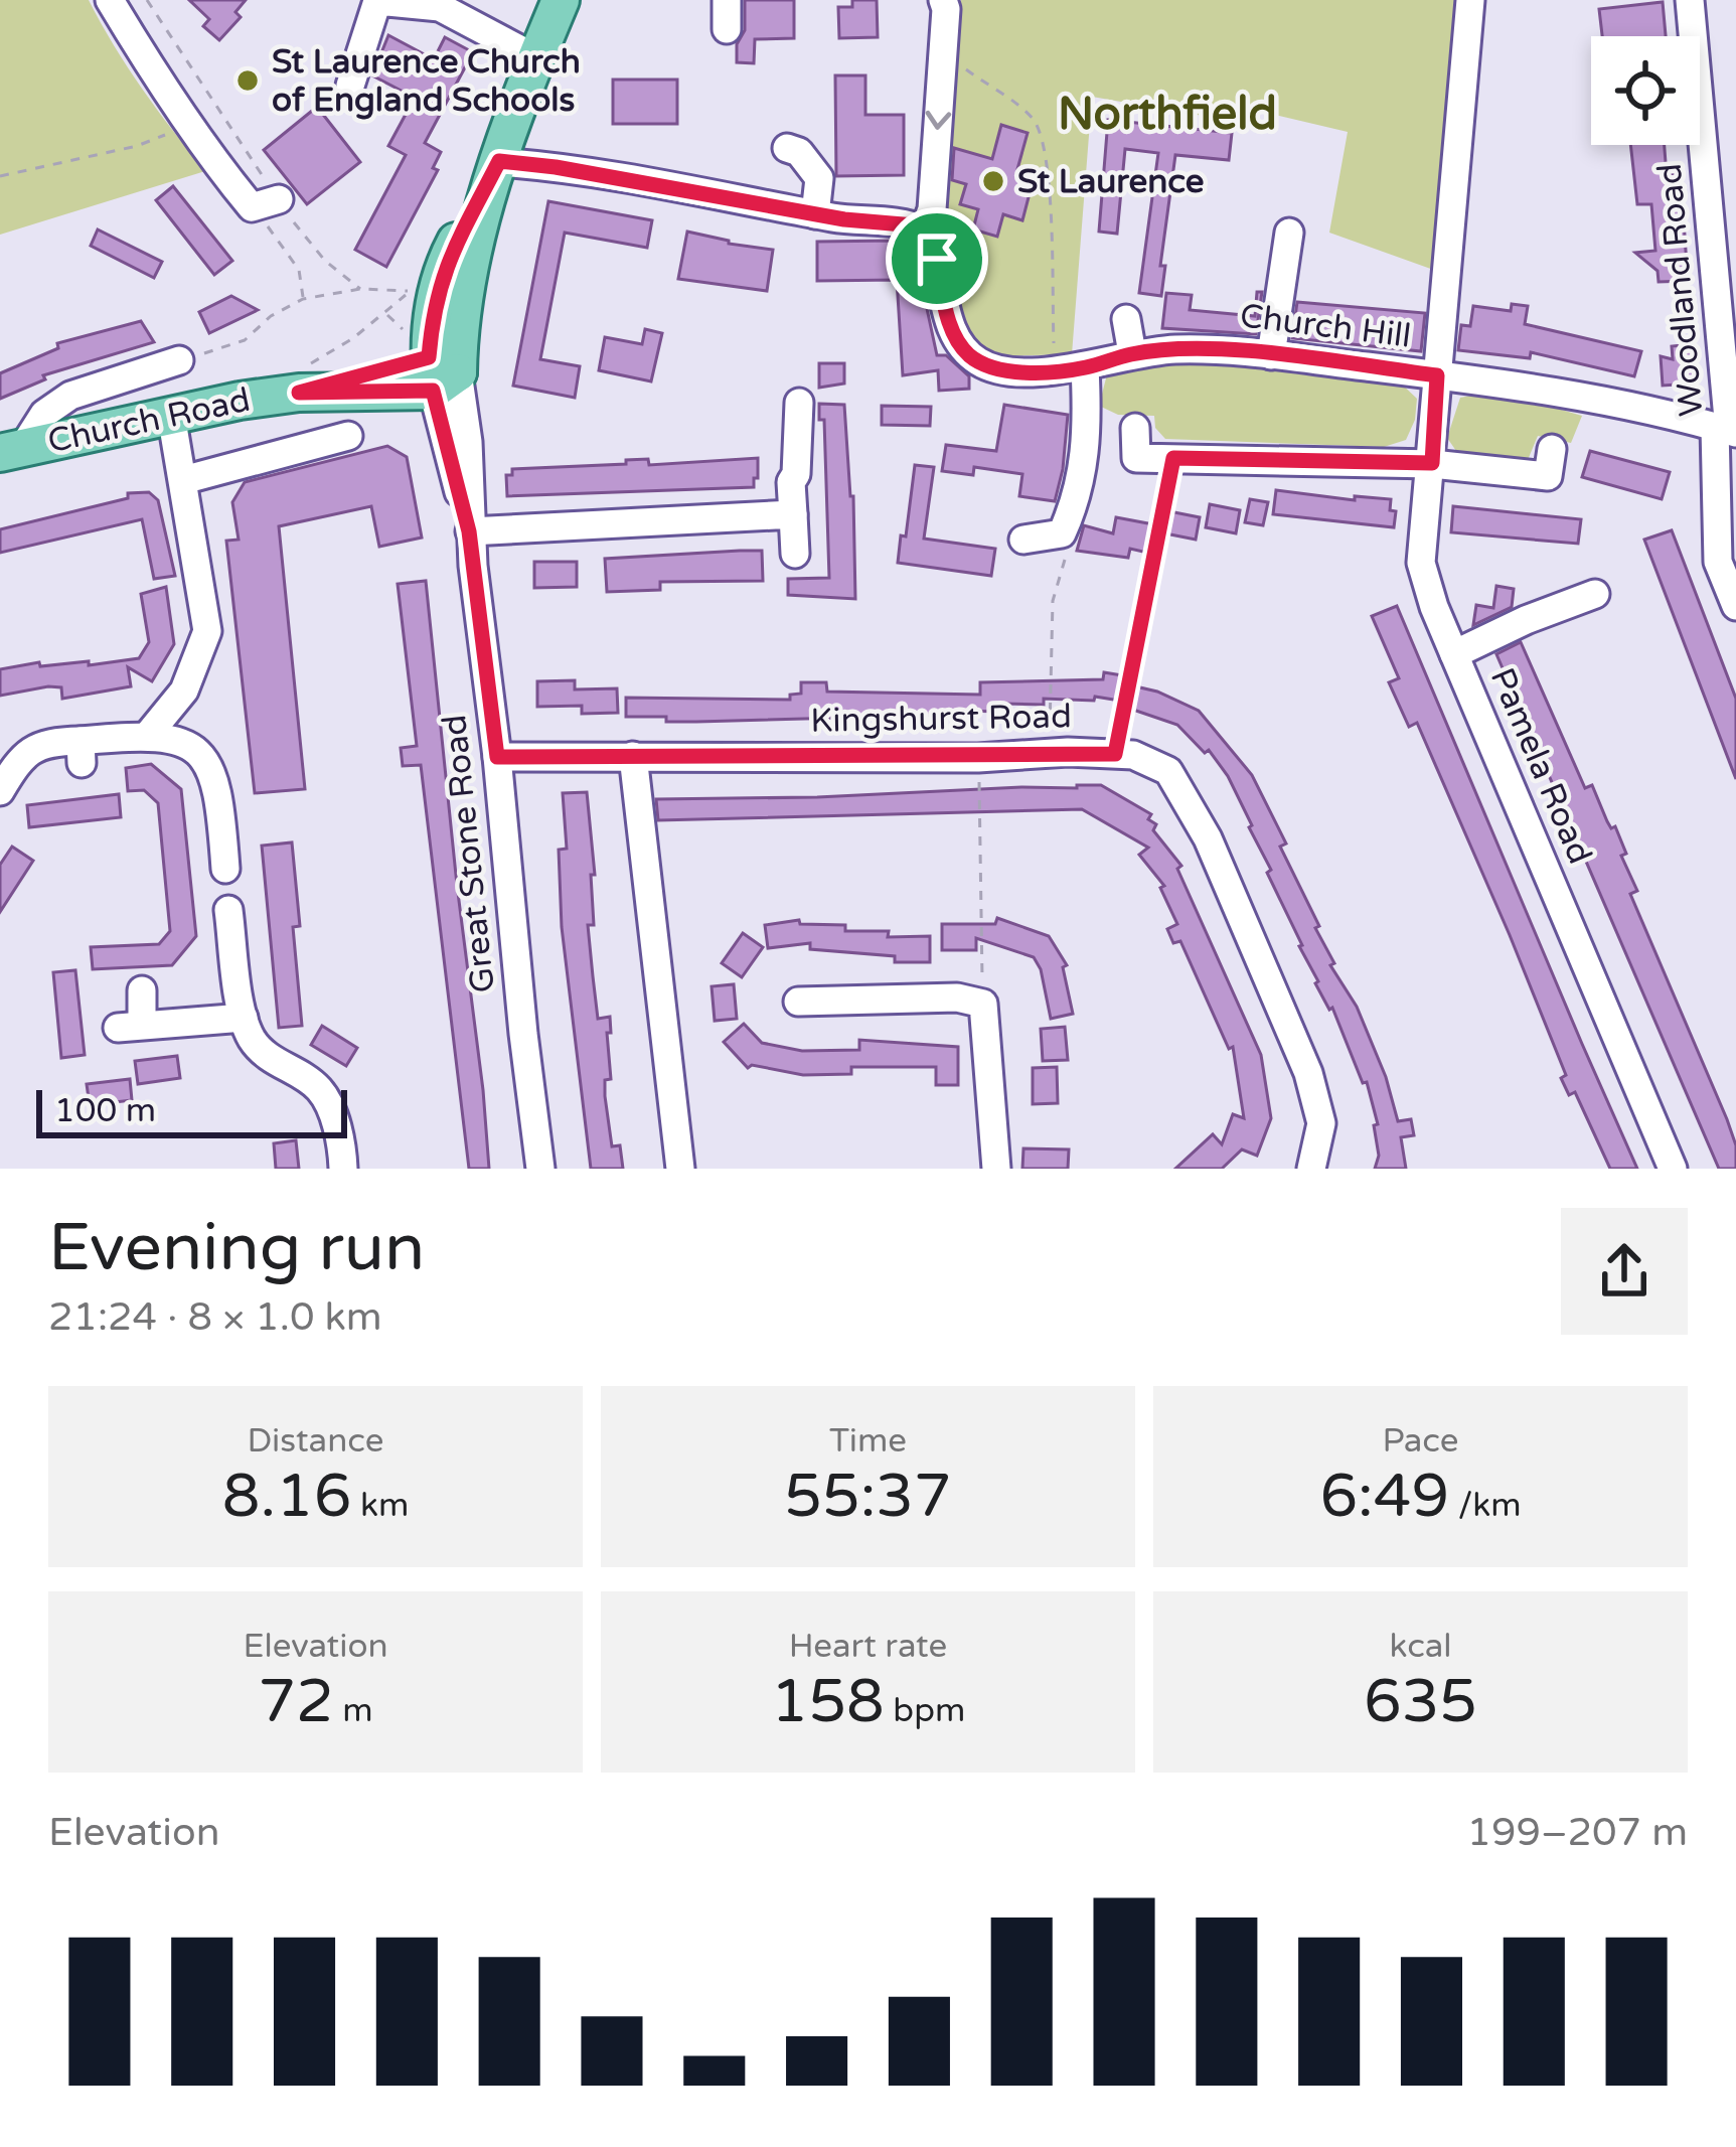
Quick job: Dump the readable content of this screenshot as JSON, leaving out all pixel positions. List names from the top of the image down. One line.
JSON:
{"streets":{"main road":["Church Road"],"street":["Woodland Road","Church Hill","Kingshurst Road","Pamela Road","Great Stone Road"]},"crossings":[["Woodland Road","Church Hill"],["Church Hill","Pamela Road"],["Church Road","Great Stone Road"],["Kingshurst Road","Great Stone Road"]],"districts":["Northfield"],"places":["St Laurence Church of England Schools","St Laurence"],"scale_bar":"100 m","page":{"scale":"100 m","heading":["Evening run","21:24 · 8 × 1.0 km"],"stats":[["Distance","8.16 km"],["Time","55:37"],["Pace","6:49 /km"],["Elevation","72 m"],["Heart rate","158 bpm"],["kcal","635"]],"chart":["Elevation","199–207 m"]}}
